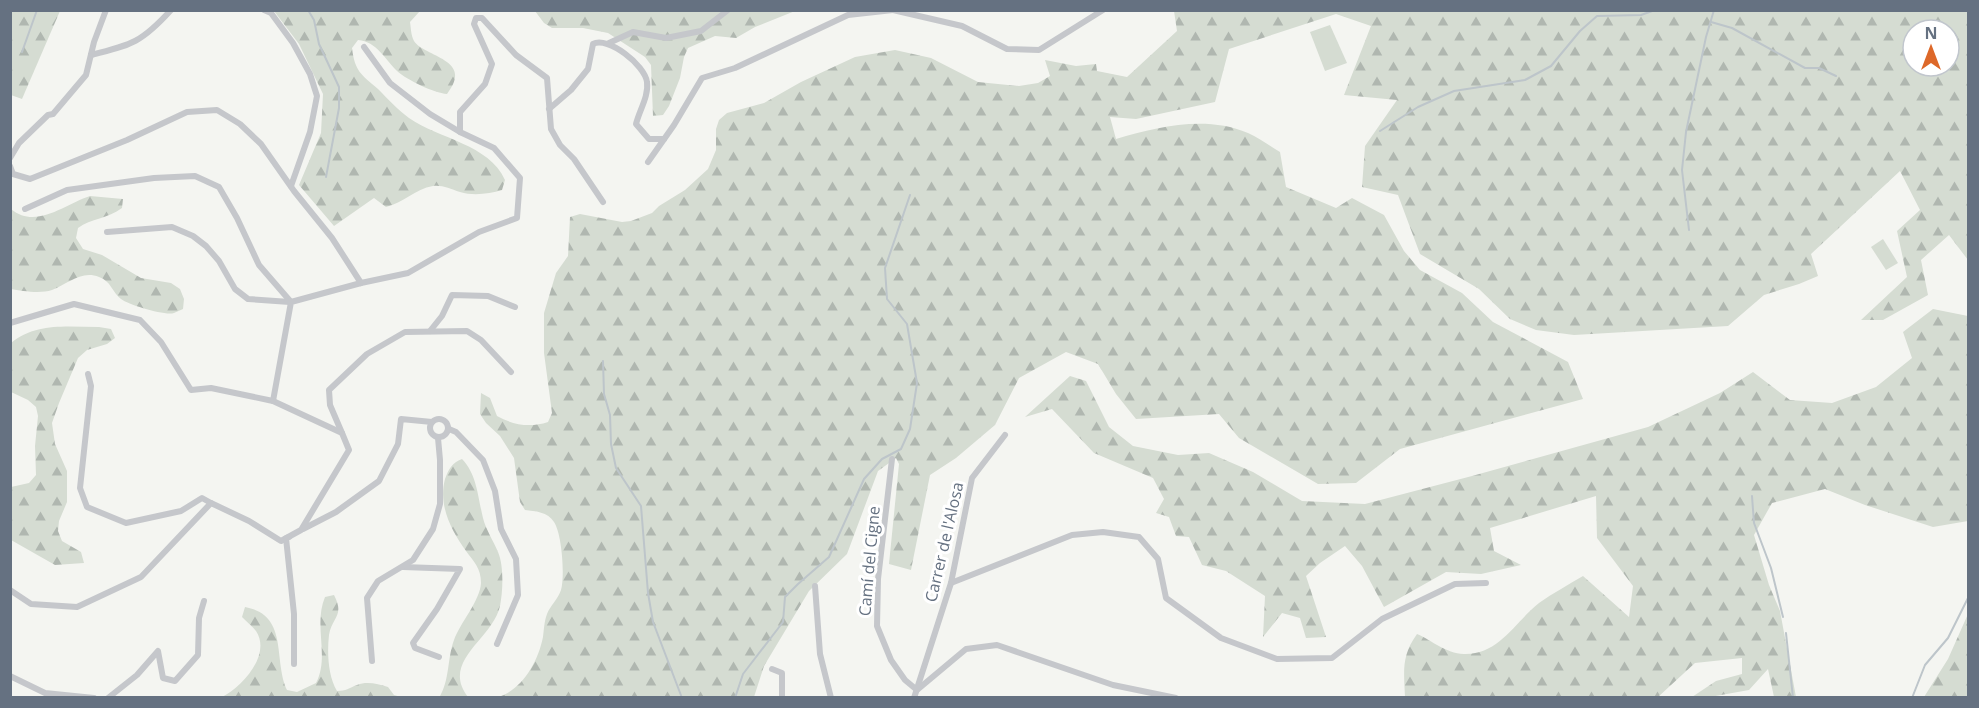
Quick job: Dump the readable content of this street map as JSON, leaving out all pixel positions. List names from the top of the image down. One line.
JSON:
{"streets":{"street":["Carrer de l'Alosa","Camí del Cigne"]},"crossings":[["Carrer de l'Alosa","Camí del Cigne"]],"north":"top"}
